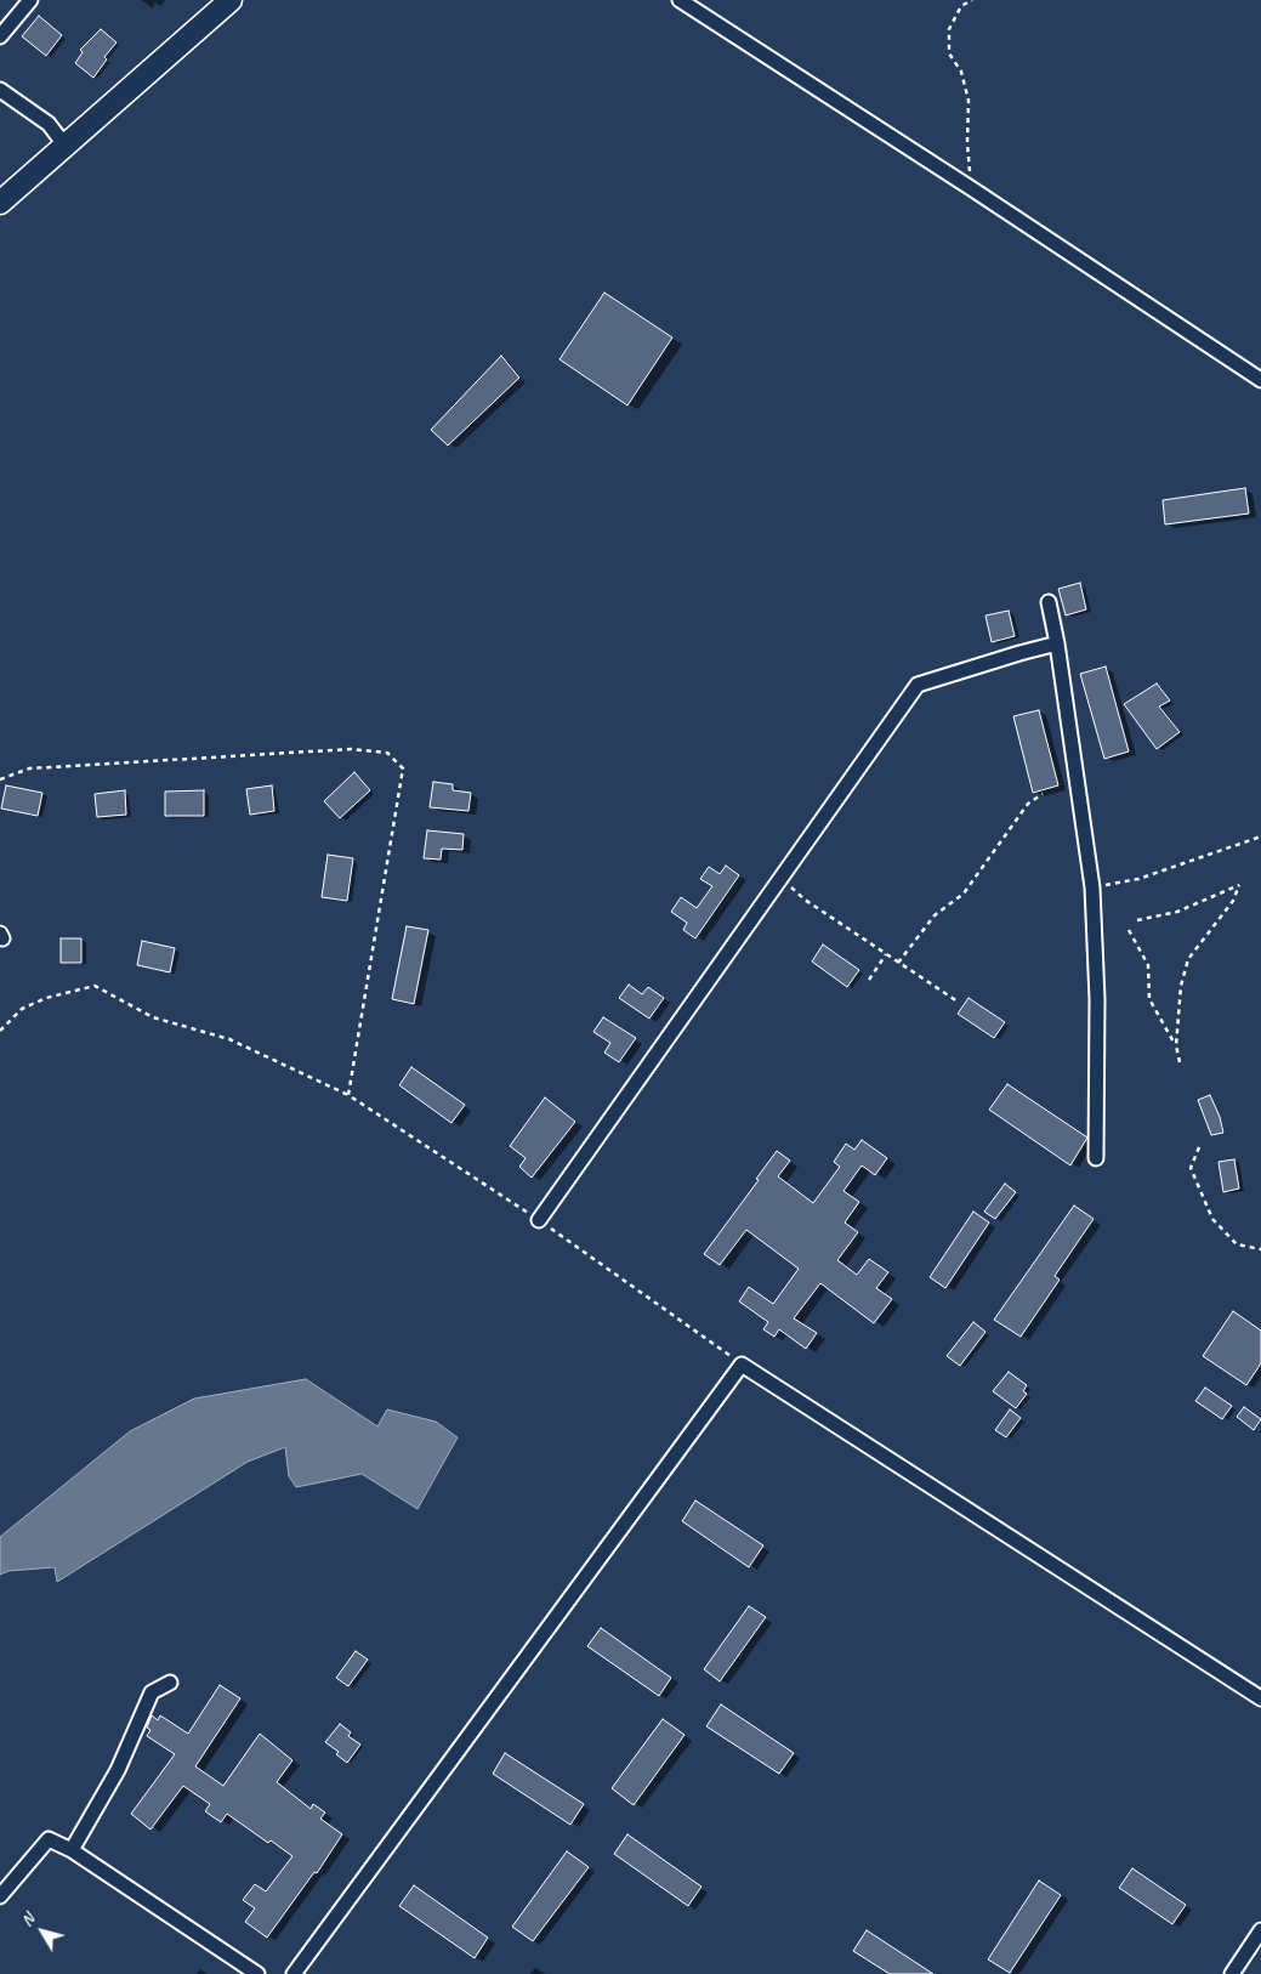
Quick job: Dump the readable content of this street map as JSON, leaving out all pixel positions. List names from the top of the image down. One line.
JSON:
{"north":"top left"}
